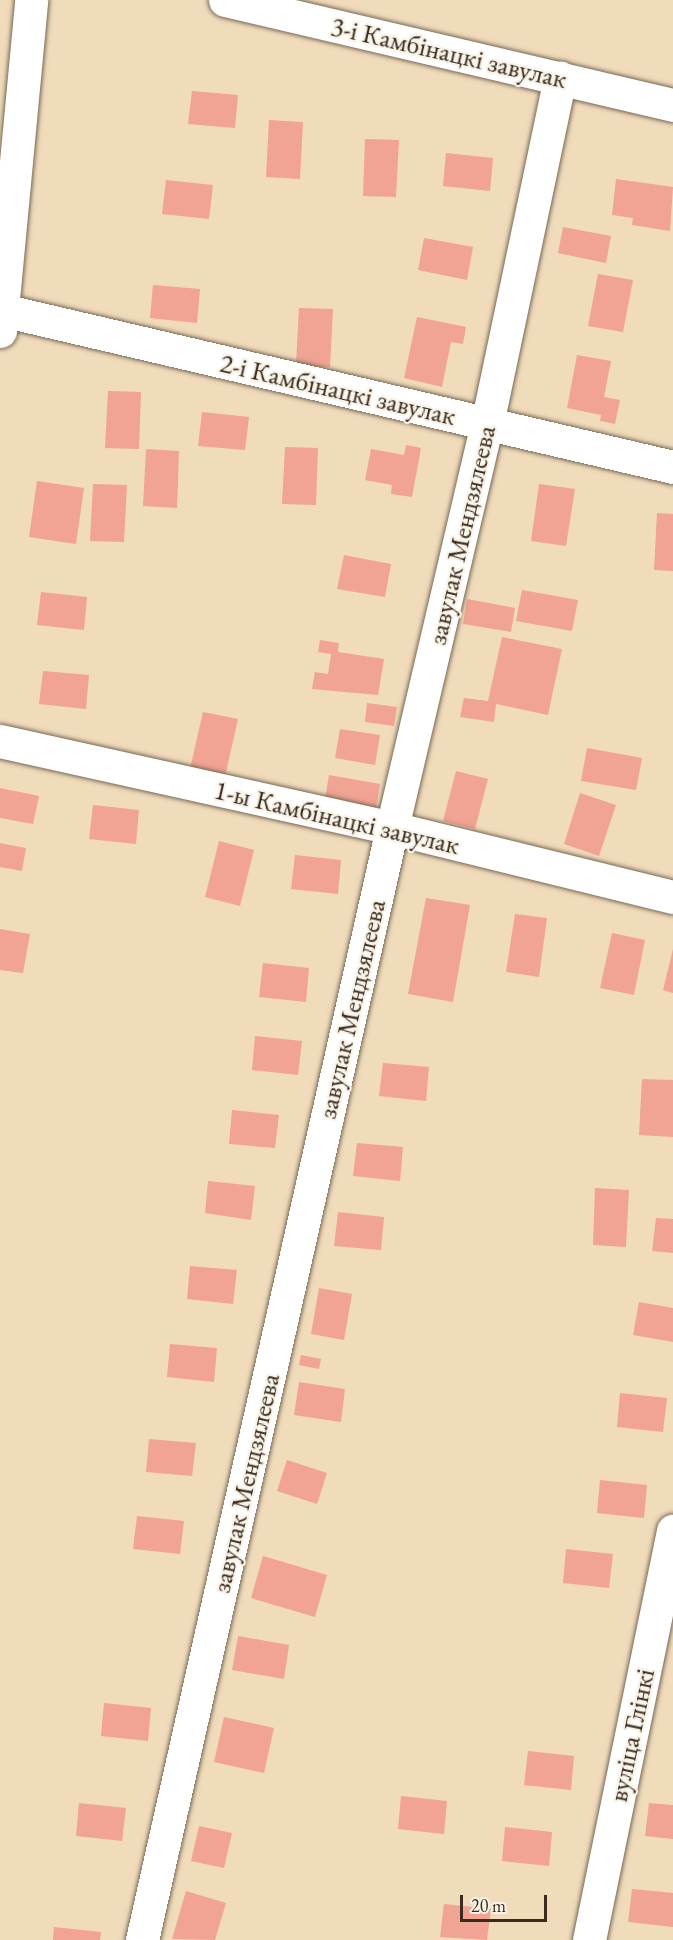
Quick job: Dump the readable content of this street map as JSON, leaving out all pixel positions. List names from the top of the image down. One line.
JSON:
{"streets":{"street":["3-і Камбінацкі завулак","2-і Камбінацкі завулак","завулак Мендзялеева","1-ы Камбінацкі завулак","вуліца Глінкі"]},"crossings":[["3-і Камбінацкі завулак","завулак Мендзялеева"],["2-і Камбінацкі завулак","завулак Мендзялеева"],["завулак Мендзялеева","1-ы Камбінацкі завулак"]],"scale_bar":"20 m"}
